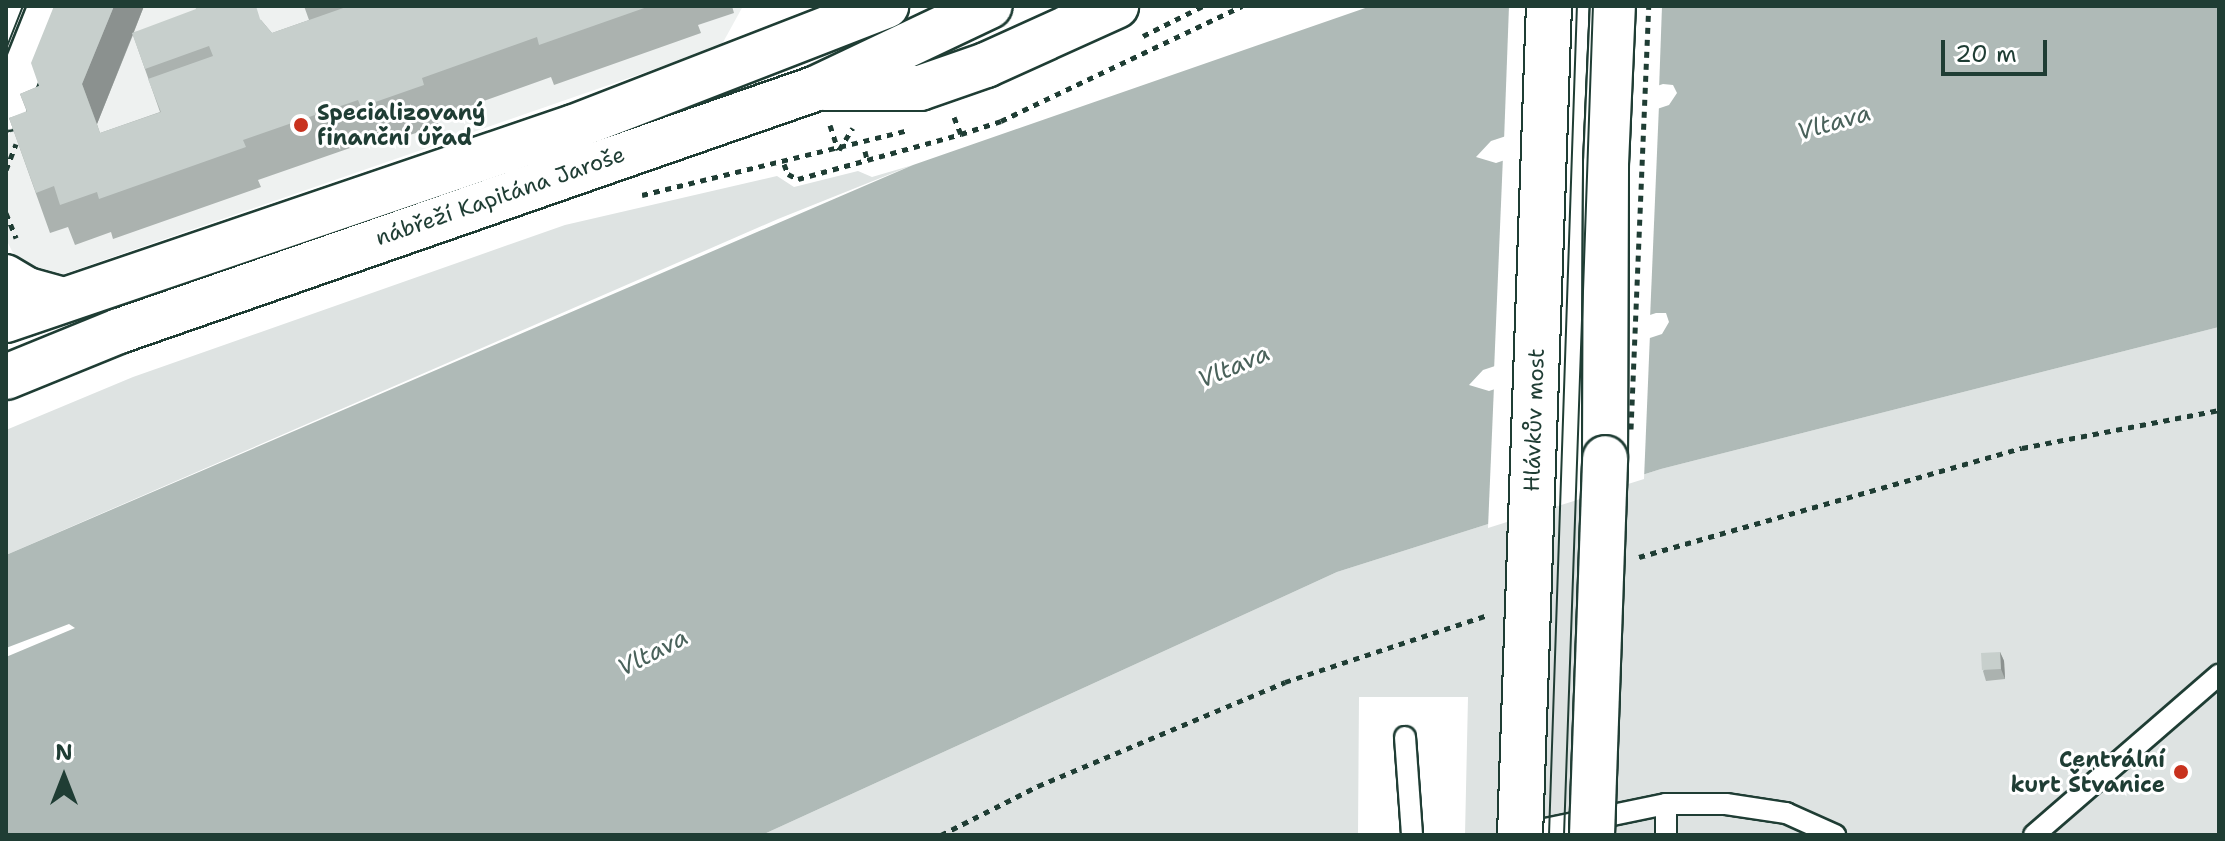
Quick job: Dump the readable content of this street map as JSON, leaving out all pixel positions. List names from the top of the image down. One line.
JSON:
{"streets":{"main road":["nábřeží Kapitána Jaroše","Hlávkův most"]},"water":["Vltava"],"places":["Specializovaný finanční úřad","Centrální kurt Štvanice"],"scale_bar":"20 m","north":"top"}
